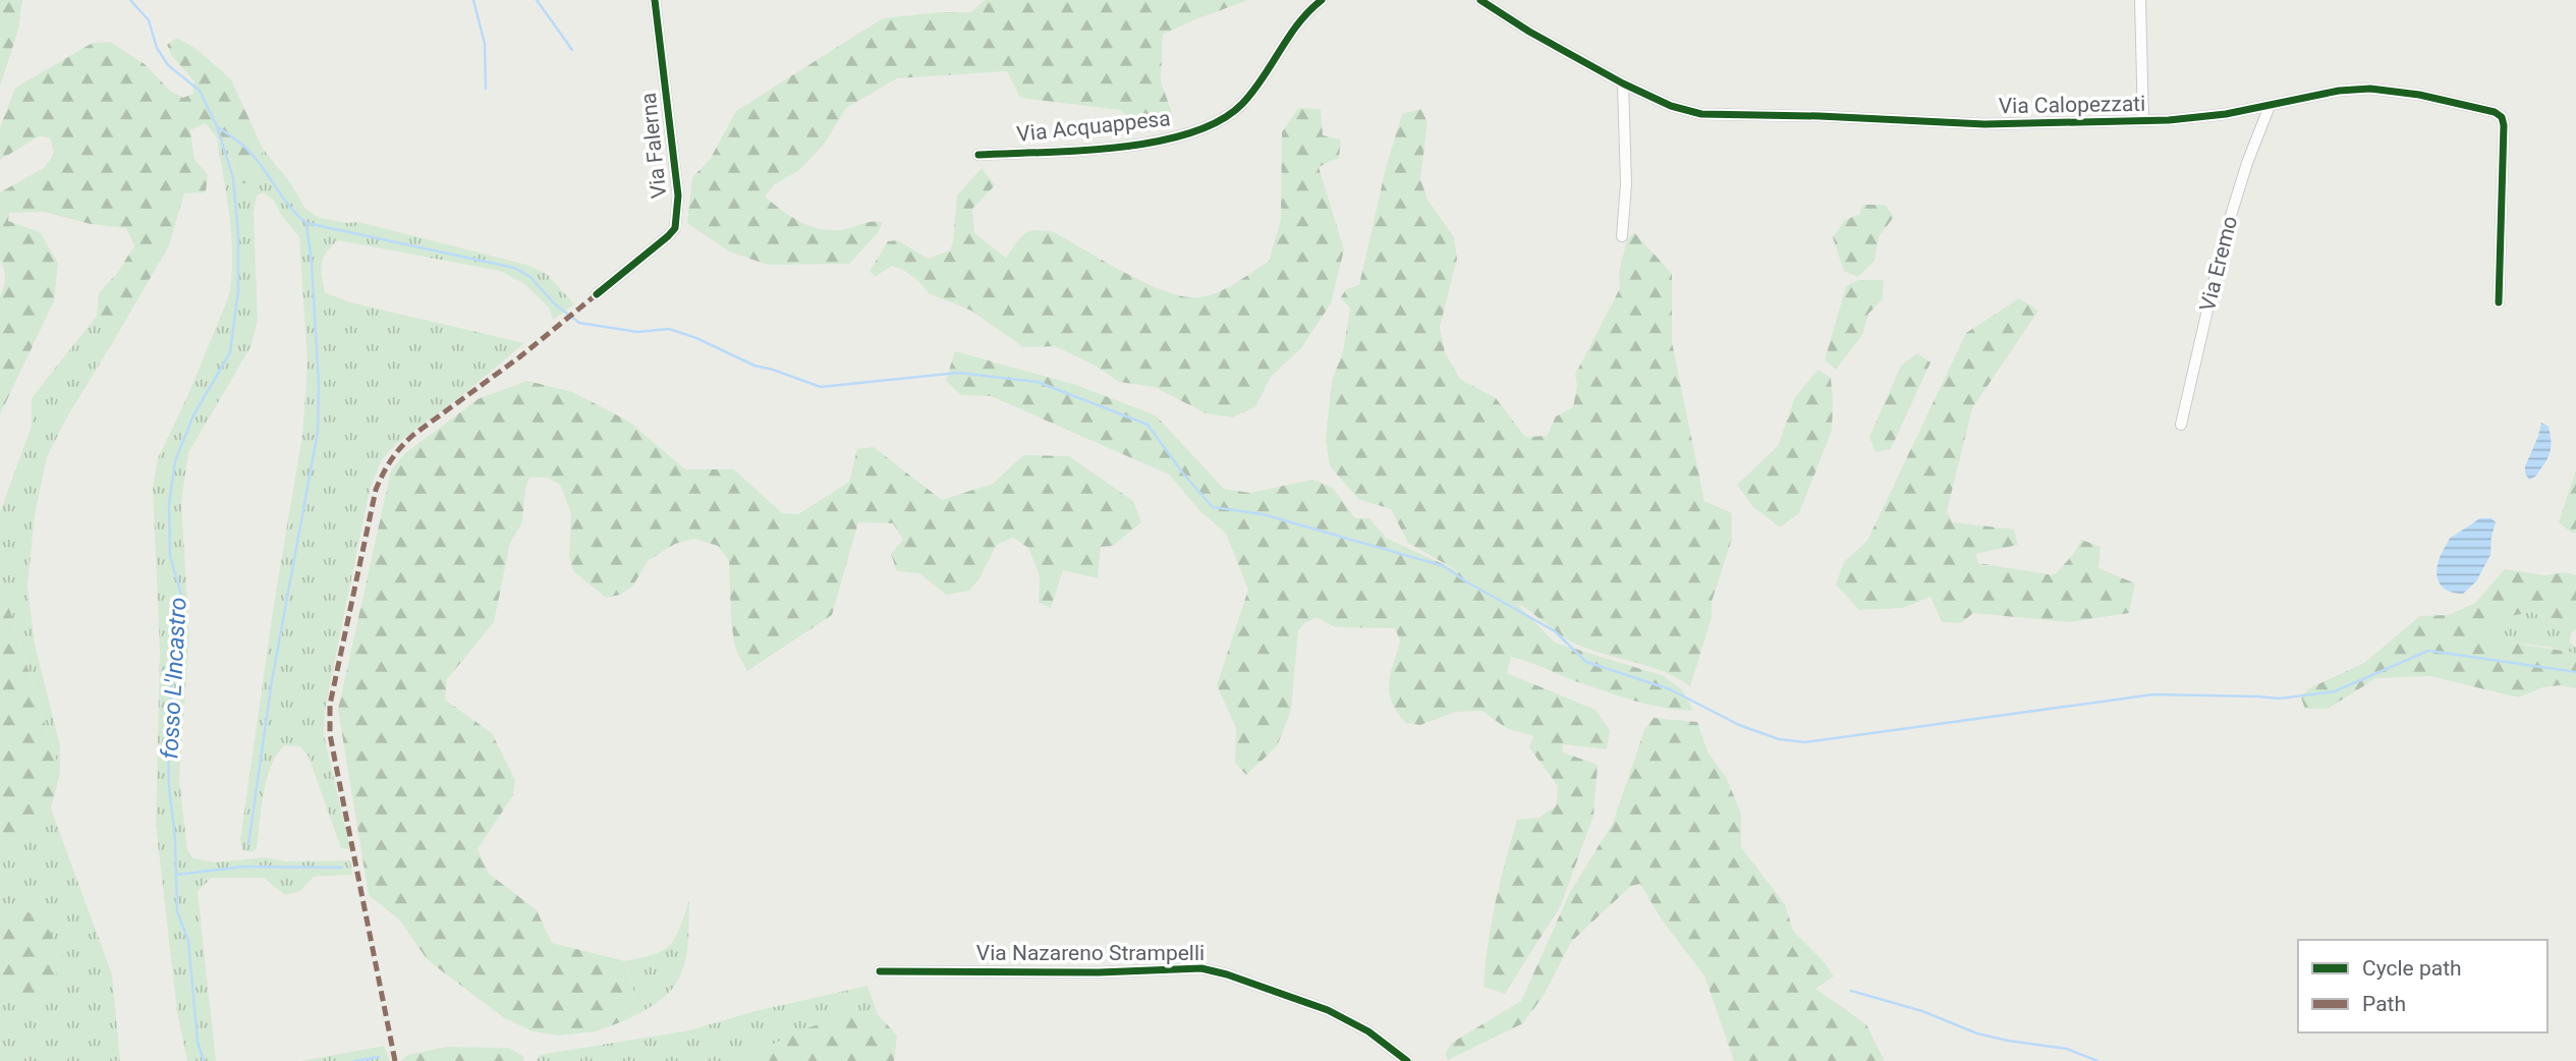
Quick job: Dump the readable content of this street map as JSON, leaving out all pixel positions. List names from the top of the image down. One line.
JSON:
{"streets":{"street":["Via Calopezzati","Via Acquappesa","Via Falerna","Via Eremo","Via Nazareno Strampelli"]},"crossings":[["Via Calopezzati","Via Eremo"]],"water":["fosso L'Incastro"],"legend":["Cycle path","Path"]}
